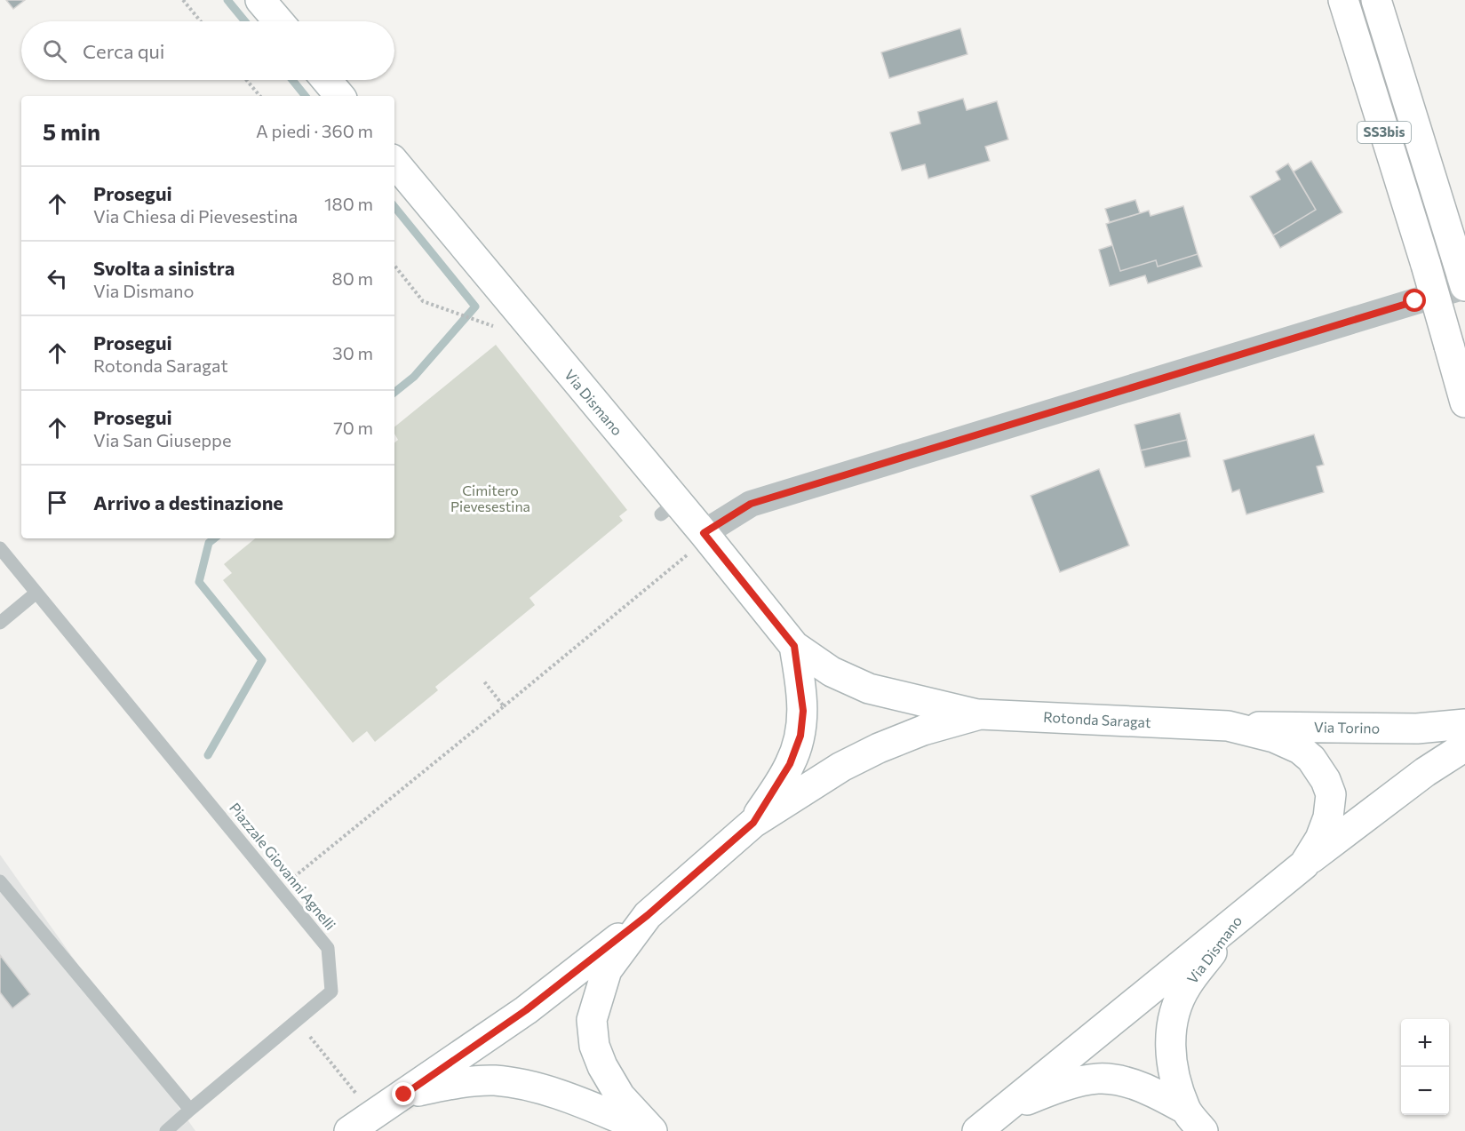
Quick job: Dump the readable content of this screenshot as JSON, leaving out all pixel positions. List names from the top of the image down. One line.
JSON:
{"streets":{"main road":["SS3bis","Via Dismano","Rotonda Saragat","Via Torino"],"lane":["Piazzale Giovanni Agnelli"]},"crossings":[["Via Dismano","Rotonda Saragat"],["Rotonda Saragat","Via Torino"]],"parks":["Cimitero Pievesestina"],"page":{"search":"Cerca qui","heading":["5 min","A piedi · 360 m"],"list":[["Prosegui","Via Chiesa di Pievesestina","180 m"],["Svolta a sinistra","Via Dismano","80 m"],["Prosegui","Rotonda Saragat","30 m"],["Prosegui","Via San Giuseppe","70 m"],"Arrivo a destinazione"],"map_buttons":["+","−"]}}
